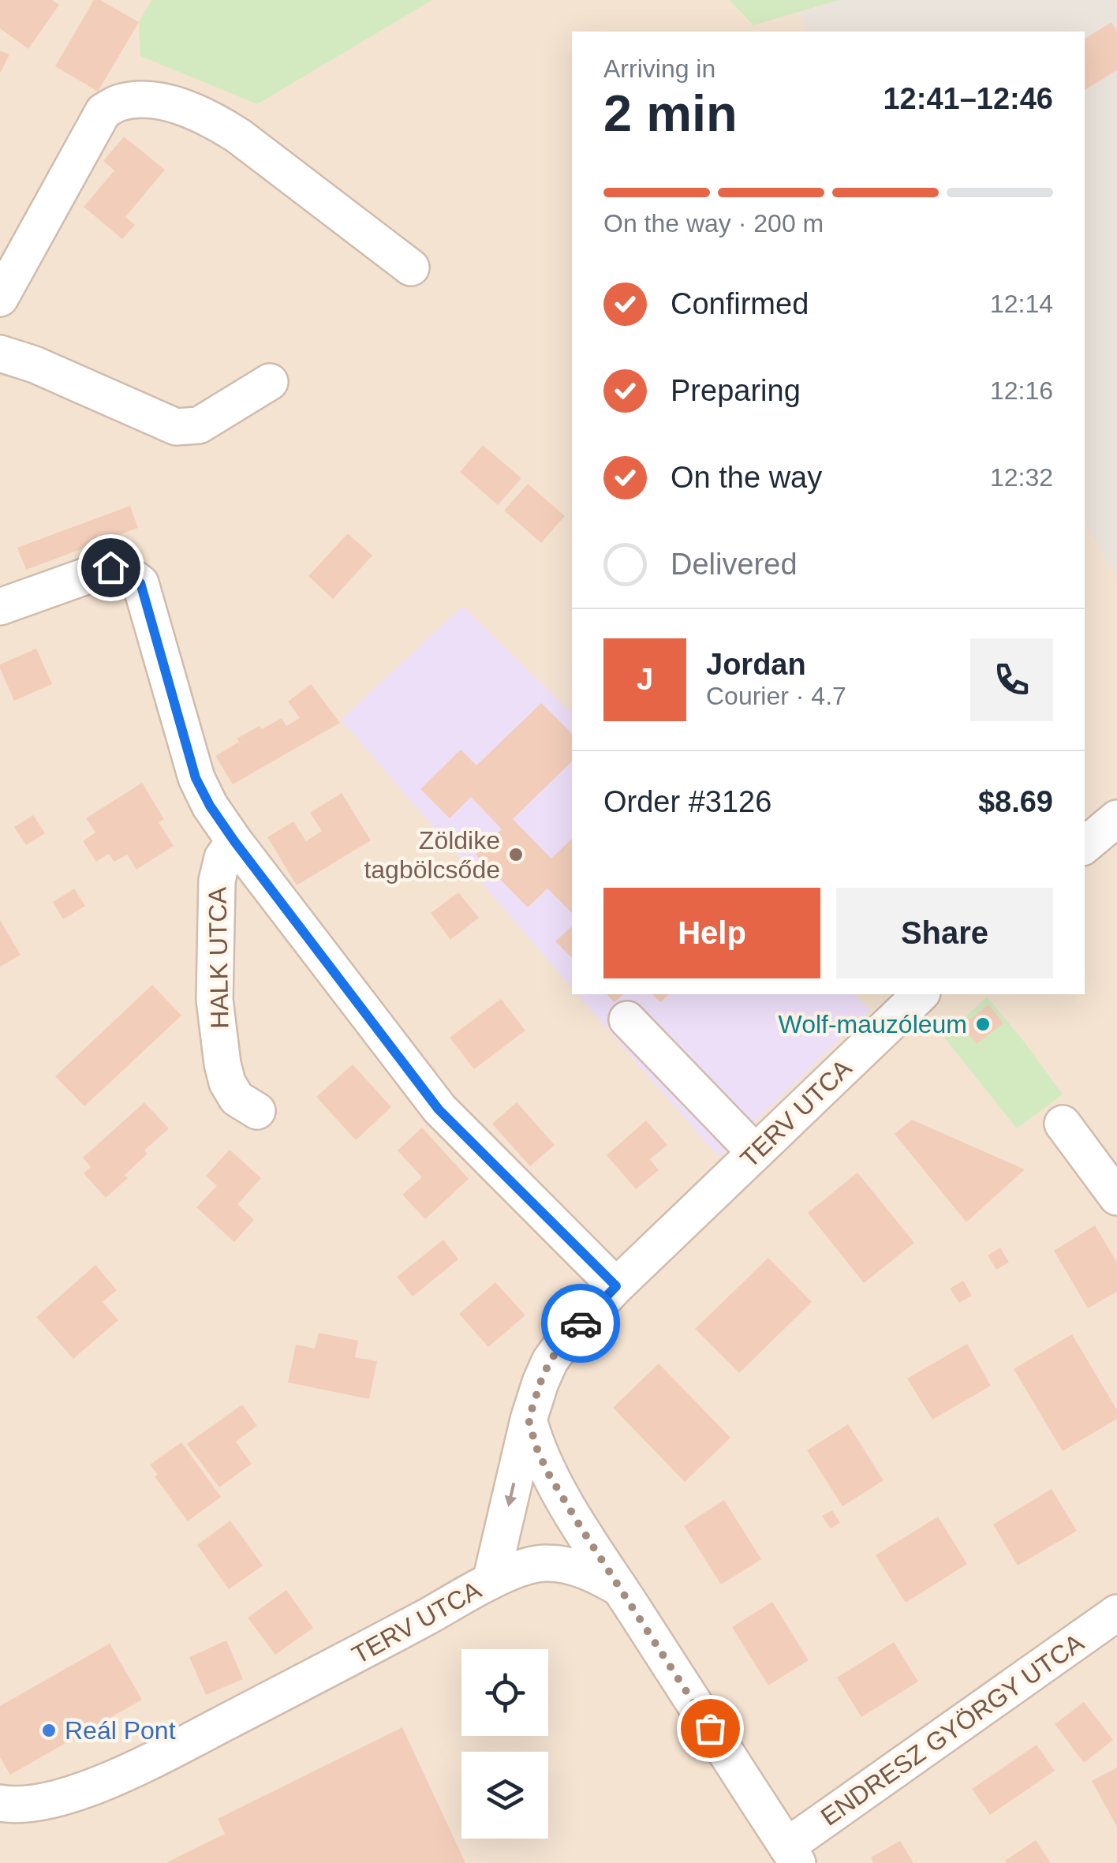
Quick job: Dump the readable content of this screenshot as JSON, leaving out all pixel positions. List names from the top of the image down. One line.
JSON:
{"streets":{"street":["HALK UTCA","TERV UTCA","ENDRESZ GYÖRGY UTCA"]},"crossings":[["HALK UTCA","TERV UTCA"]],"places":["Zöldike tagbölcsőde","Wolf-mauzóleum","Reál Pont"],"page":{"heading":["2 min","Arriving in","12:41–12:46"],"panel":["Jordan","Courier · 4.7","Order #3126","$8.69"],"bar":"On the way · 200 m","list":[["Confirmed","12:14"],["Preparing","12:16"],["On the way","12:32"],"Delivered"],"round":"J","buttons":["Help","Share"]}}
